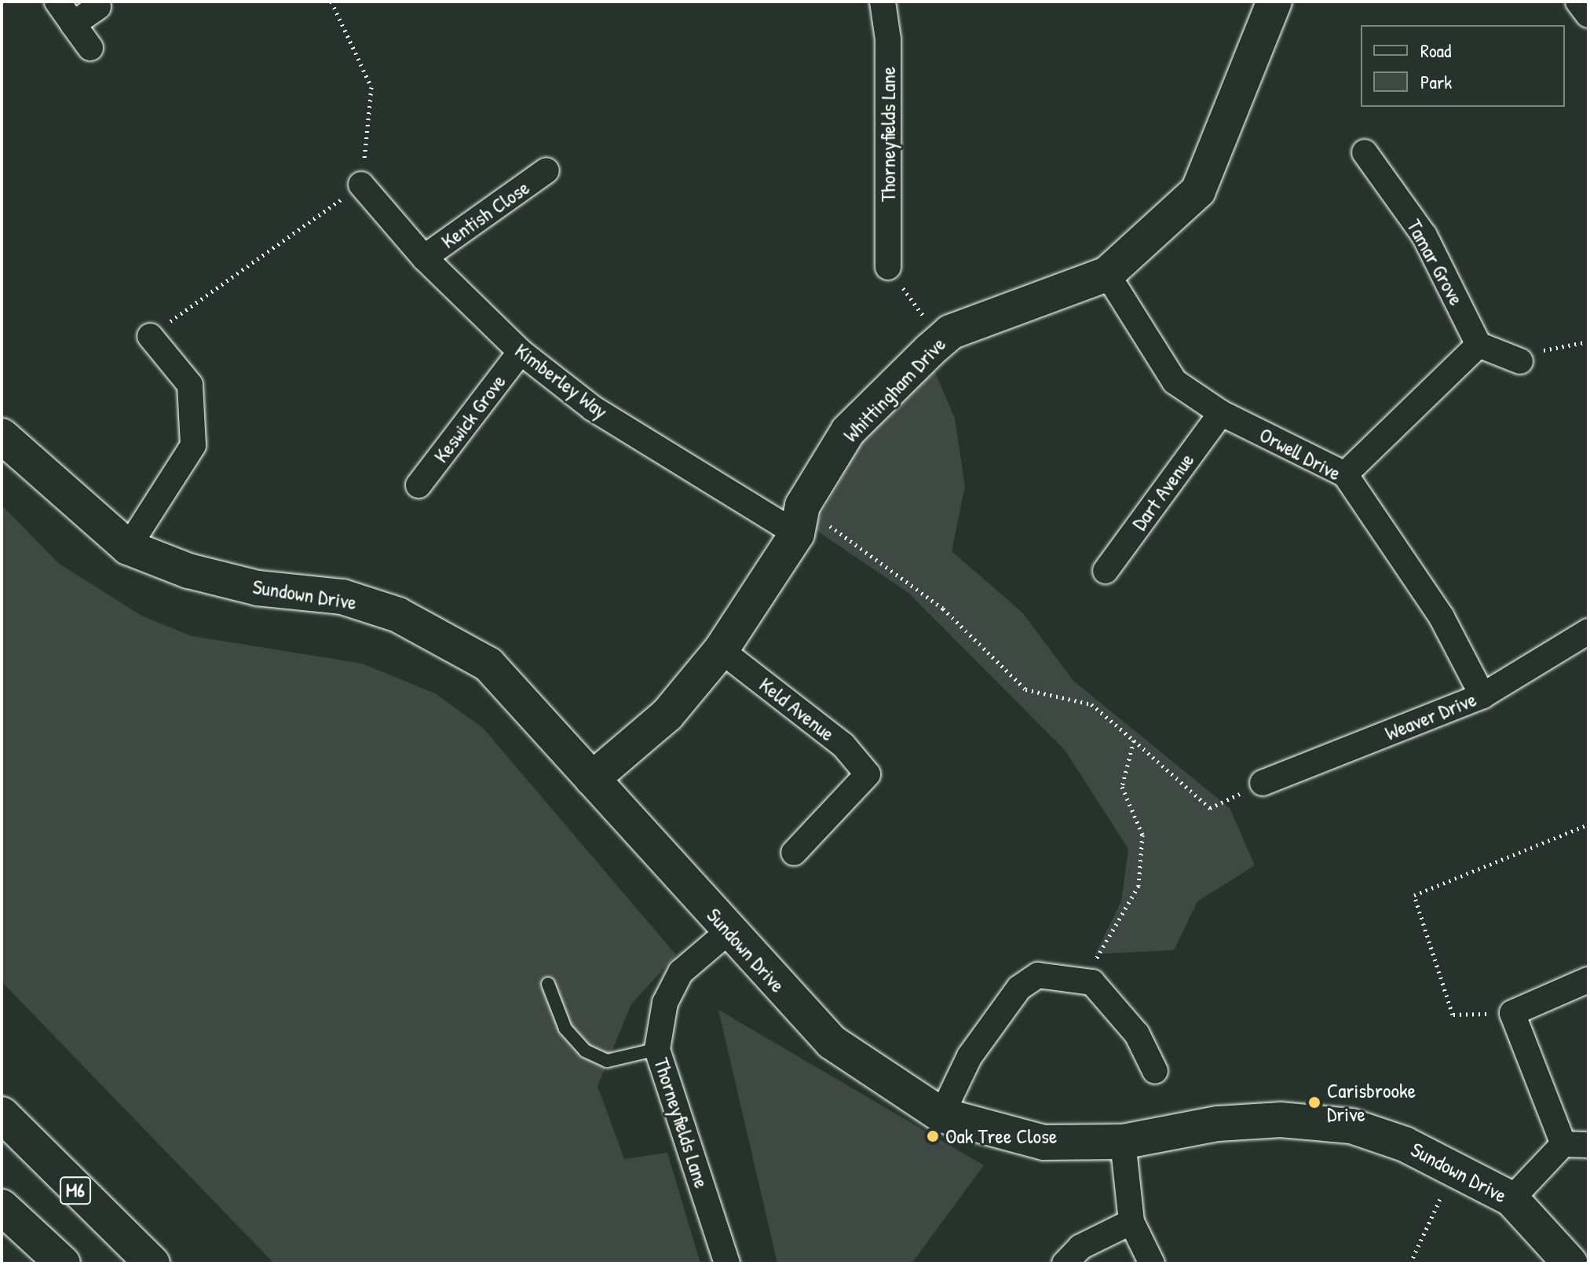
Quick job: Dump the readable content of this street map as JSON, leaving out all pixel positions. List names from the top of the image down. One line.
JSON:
{"streets":{"main road":["Whittingham Drive","Sundown Drive","M6"],"street":["Thorneyfields Lane","Kentish Close","Tamar Grove","Kimberley Way","Keswick Grove","Orwell Drive","Dart Avenue","Keld Avenue","Weaver Drive"]},"crossings":[["Thorneyfields Lane","Sundown Drive"],["Kentish Close","Kimberley Way"],["Kimberley Way","Whittingham Drive"],["Kimberley Way","Keswick Grove"],["Whittingham Drive","Orwell Drive"],["Whittingham Drive","Sundown Drive"],["Whittingham Drive","Keld Avenue"],["Orwell Drive","Dart Avenue"],["Orwell Drive","Weaver Drive"]],"places":["Carisbrooke Drive","Oak Tree Close"],"legend":["Road","Park"]}
